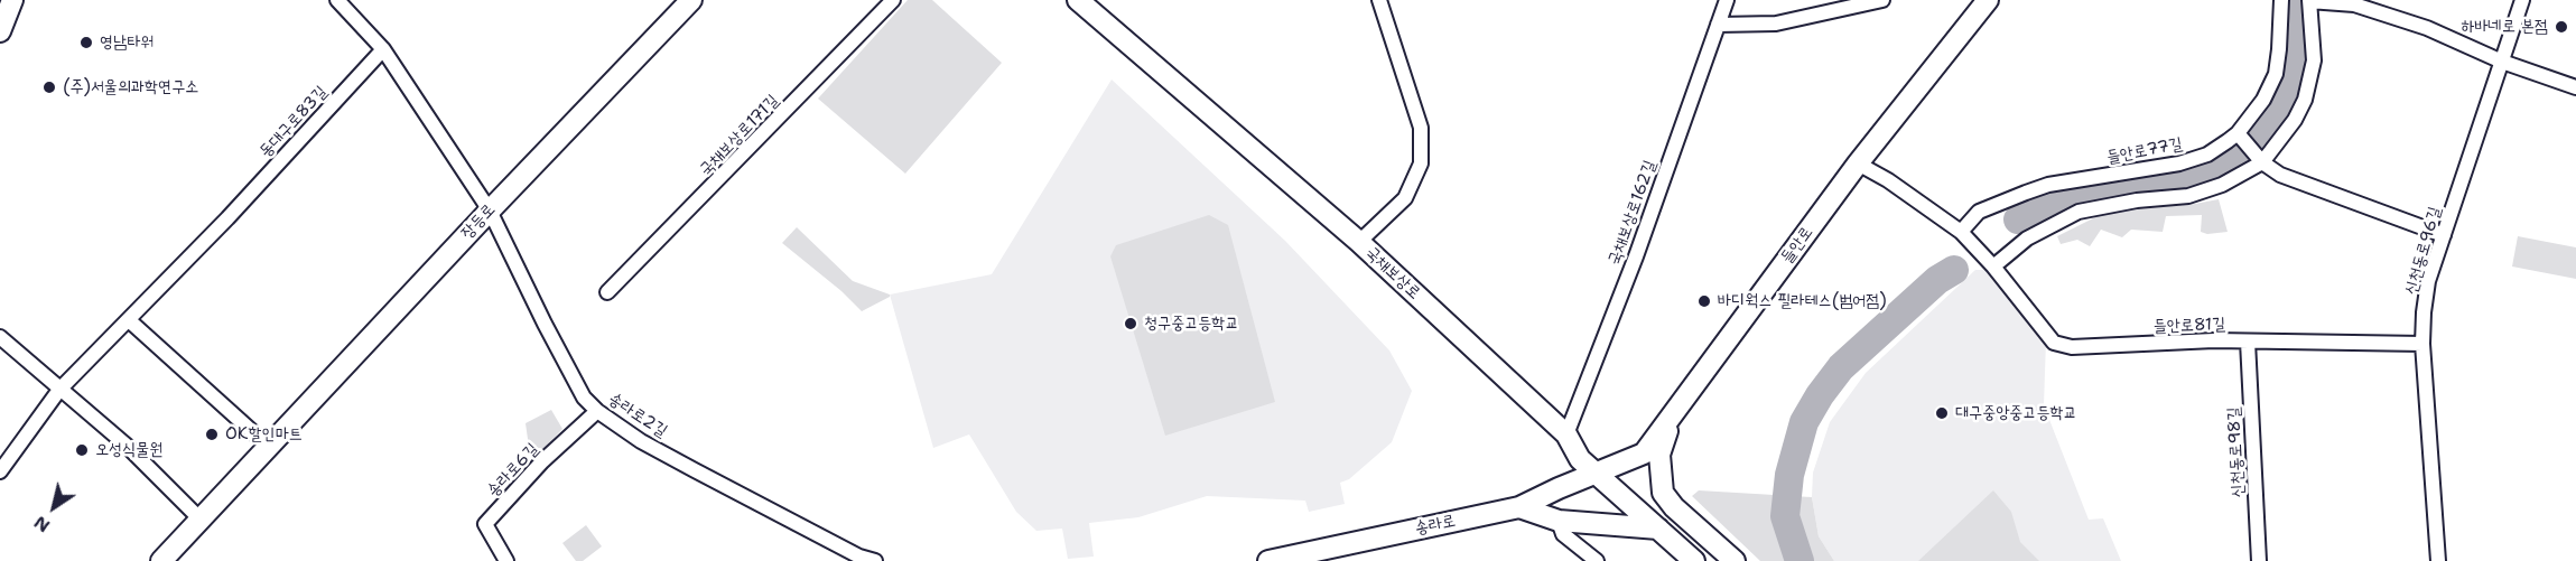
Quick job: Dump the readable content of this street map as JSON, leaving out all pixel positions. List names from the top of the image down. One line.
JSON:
{"streets":{"main road":["장등로","들안로","국채보상로","송라로"],"street":["동대구로83길","국채보상로171길","들안로77길","국채보상로162길","신천동로96길","들안로81길","송라로2길","신천동로98길","송라로6길"]},"crossings":[["국채보상로162길","국채보상로"],["장등로","송라로2길"],["들안로","국채보상로"],["들안로","송라로"],["신천동로96길","들안로81길"],["국채보상로","송라로"],["들안로81길","신천동로98길"],["송라로2길","송라로6길"]],"places":["하바네로 본점","영남타워","(주)서울의과학연구소","바디웍스 필라테스(범어점)","청구중고등학교","대구중앙중고등학교","OK할인마트","오성식물원"],"north":"bottom left"}
